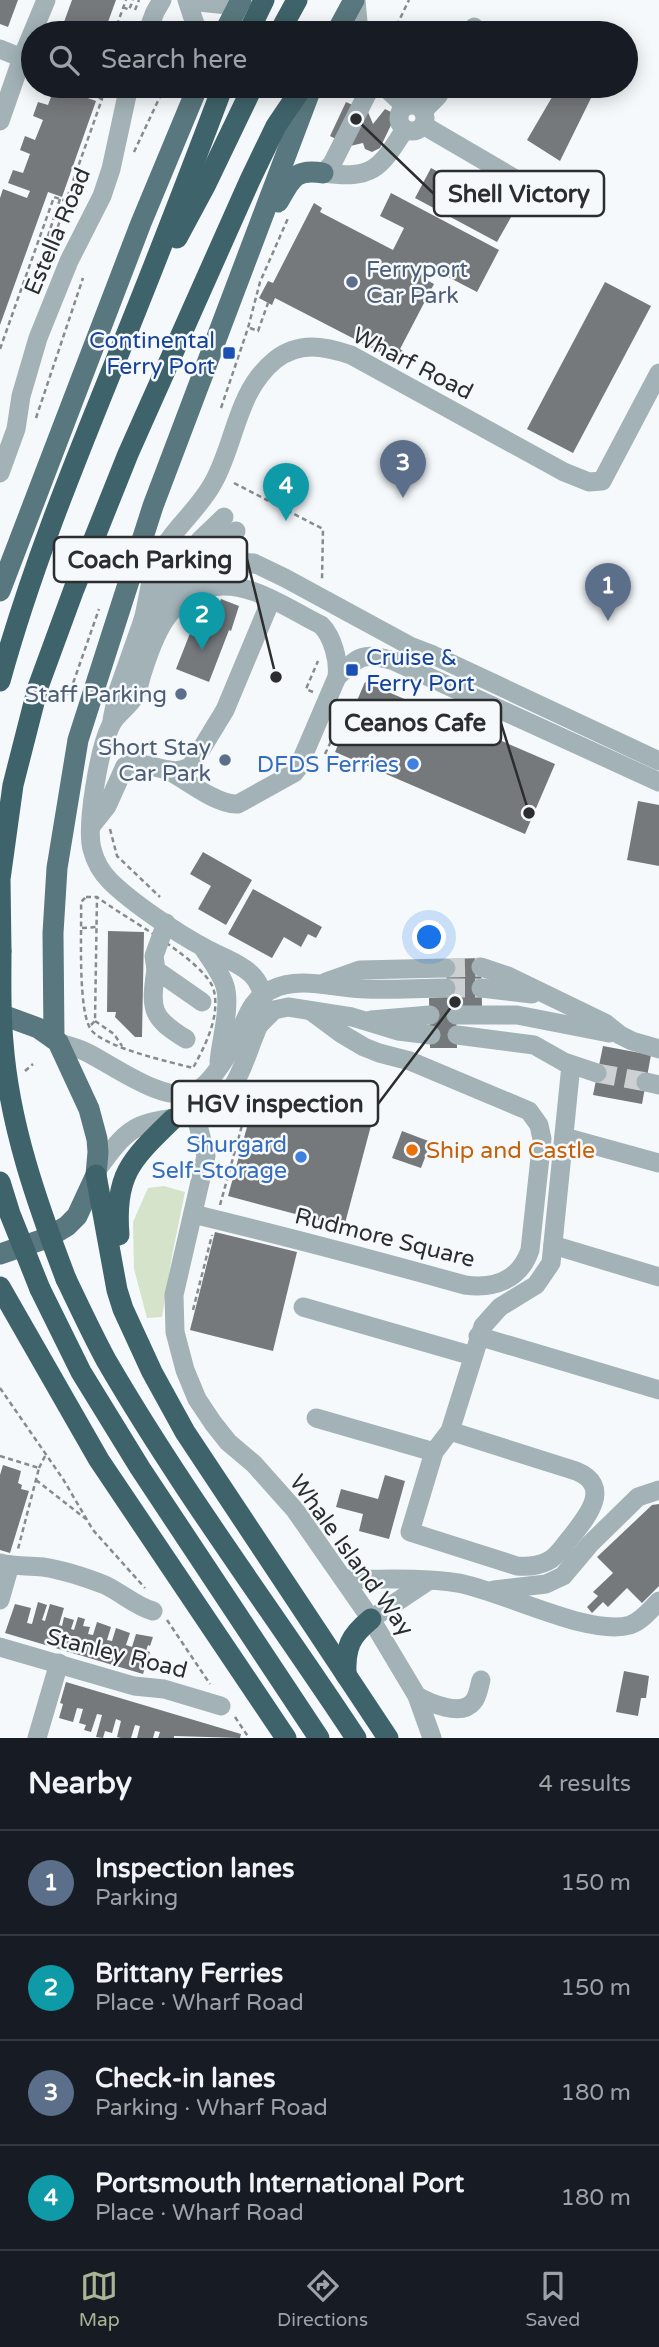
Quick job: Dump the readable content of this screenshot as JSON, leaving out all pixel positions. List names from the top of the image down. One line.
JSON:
{"streets":{"street":["Estella Road","Wharf Road","Rudmore Square","Whale Island Way","Stanley Road"]},"crossings":[["Rudmore Square","Whale Island Way"]],"places":{"other":["Shell Victory","Ferryport Car Park","Coach Parking","Staff Parking","Short Stay Car Park","DFDS Ferries","Ceanos Cafe","HGV inspection","Ship and Castle","Shurgard Self-Storage"],"transit":["Continental Ferry Port","Cruise & Ferry Port"]},"page":{"search":"Search here","pins":["3","4","1","2"],"heading":["Nearby","4 results"],"list":[{"mark":"1","name":"Inspection lanes","note":"Parking","value":"150 m"},{"mark":"2","name":"Brittany Ferries","note":"Place · Wharf Road","value":"150 m"},{"mark":"3","name":"Check-in lanes","note":"Parking · Wharf Road","value":"180 m"},{"mark":"4","name":"Portsmouth International Port","note":"Place · Wharf Road","value":"180 m"}],"nav":["Map","Directions","Saved"]}}
